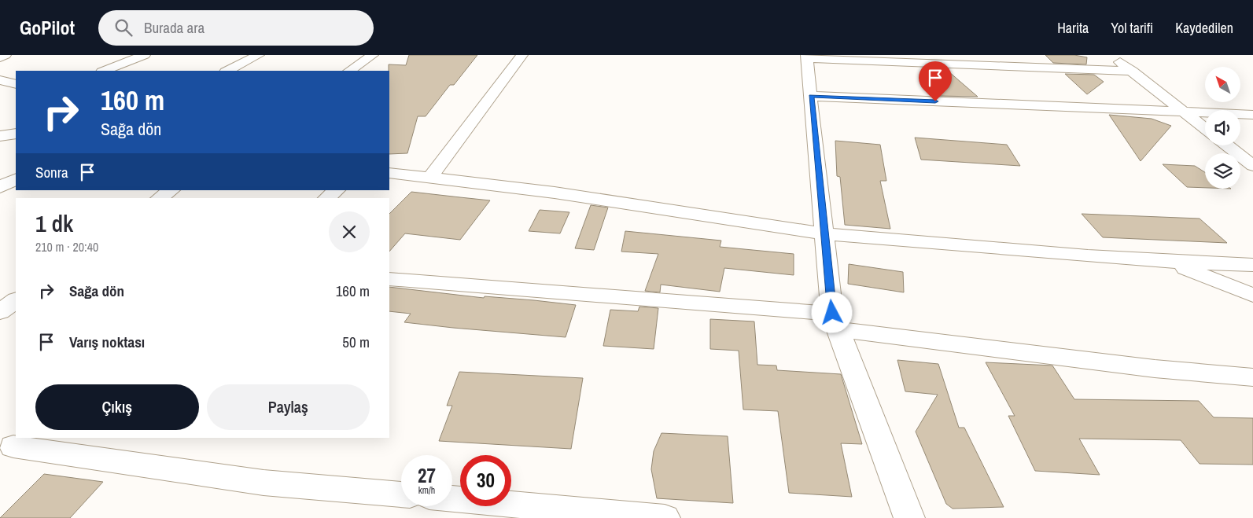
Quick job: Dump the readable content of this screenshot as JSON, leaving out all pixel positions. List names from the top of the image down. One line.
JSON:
{"north":"top left","page":{"header":"GoPilot","search":"Burada ara","nav":["Harita","Yol tarifi","Kaydedilen"],"turn":["160 m","Sağa dön"],"then":"Sonra","heading":["1 dk","210 m · 20:40"],"list":[{"name":"Sağa dön","value":"160 m"},{"name":"Varış noktası","value":"50 m"}],"buttons":["Çıkış","Paylaş"],"speed":"27 km/h","limit":"30"}}
